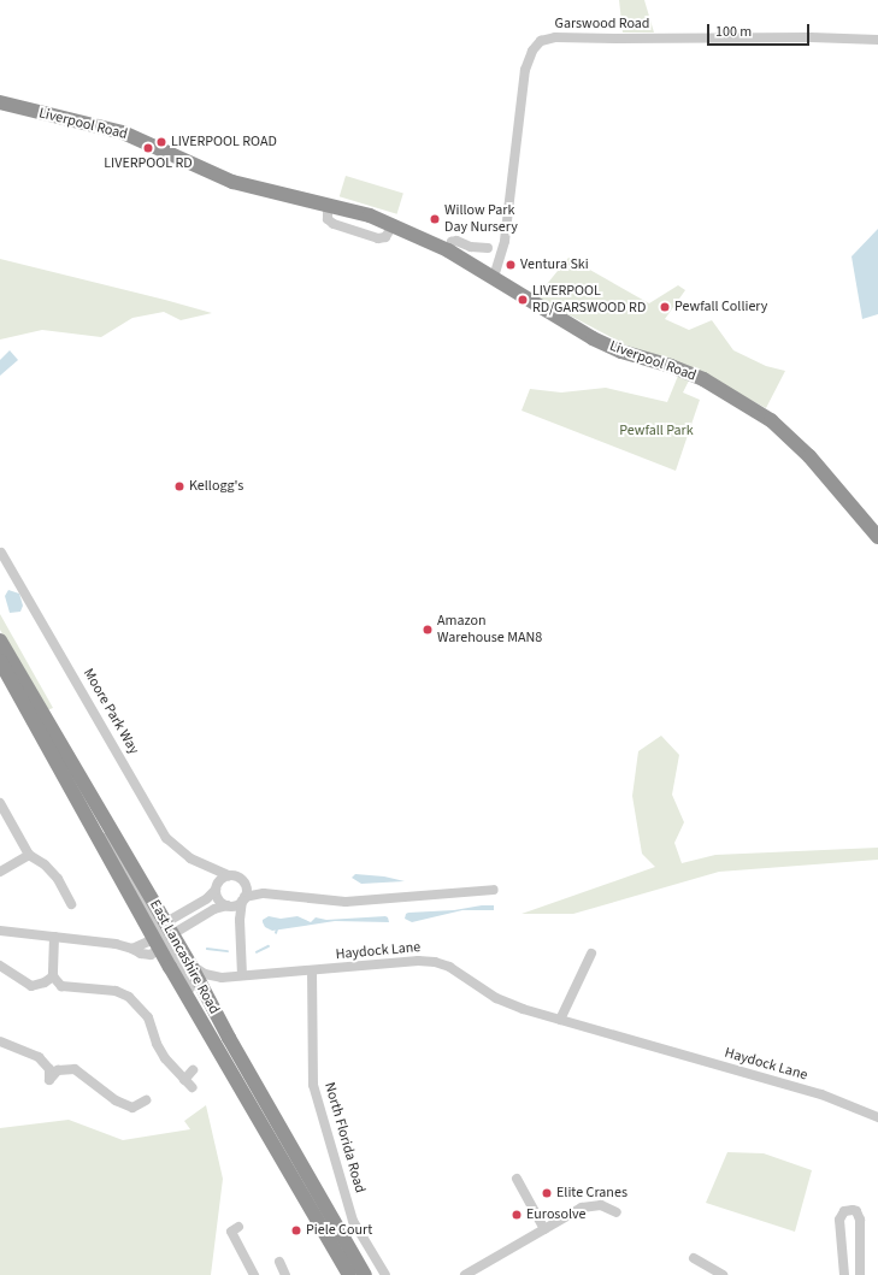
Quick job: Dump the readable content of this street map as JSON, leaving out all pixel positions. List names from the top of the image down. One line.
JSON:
{"streets":{"highway":["Liverpool Road","East Lancashire Road"],"street":["Garswood Road","Moore Park Way","Haydock Lane","North Florida Road"]},"crossings":[["Garswood Road","Liverpool Road"],["Haydock Lane","East Lancashire Road"],["Haydock Lane","North Florida Road"]],"parks":["Pewfall Park"],"places":["LIVERPOOL ROAD","LIVERPOOL RD","Willow Park Day Nursery","Ventura Ski","LIVERPOOL RD/GARSWOOD RD","Pewfall Colliery","Kellogg's","Amazon Warehouse MAN8","Elite Cranes","Eurosolve","Piele Court"],"scale_bar":"100 m"}
